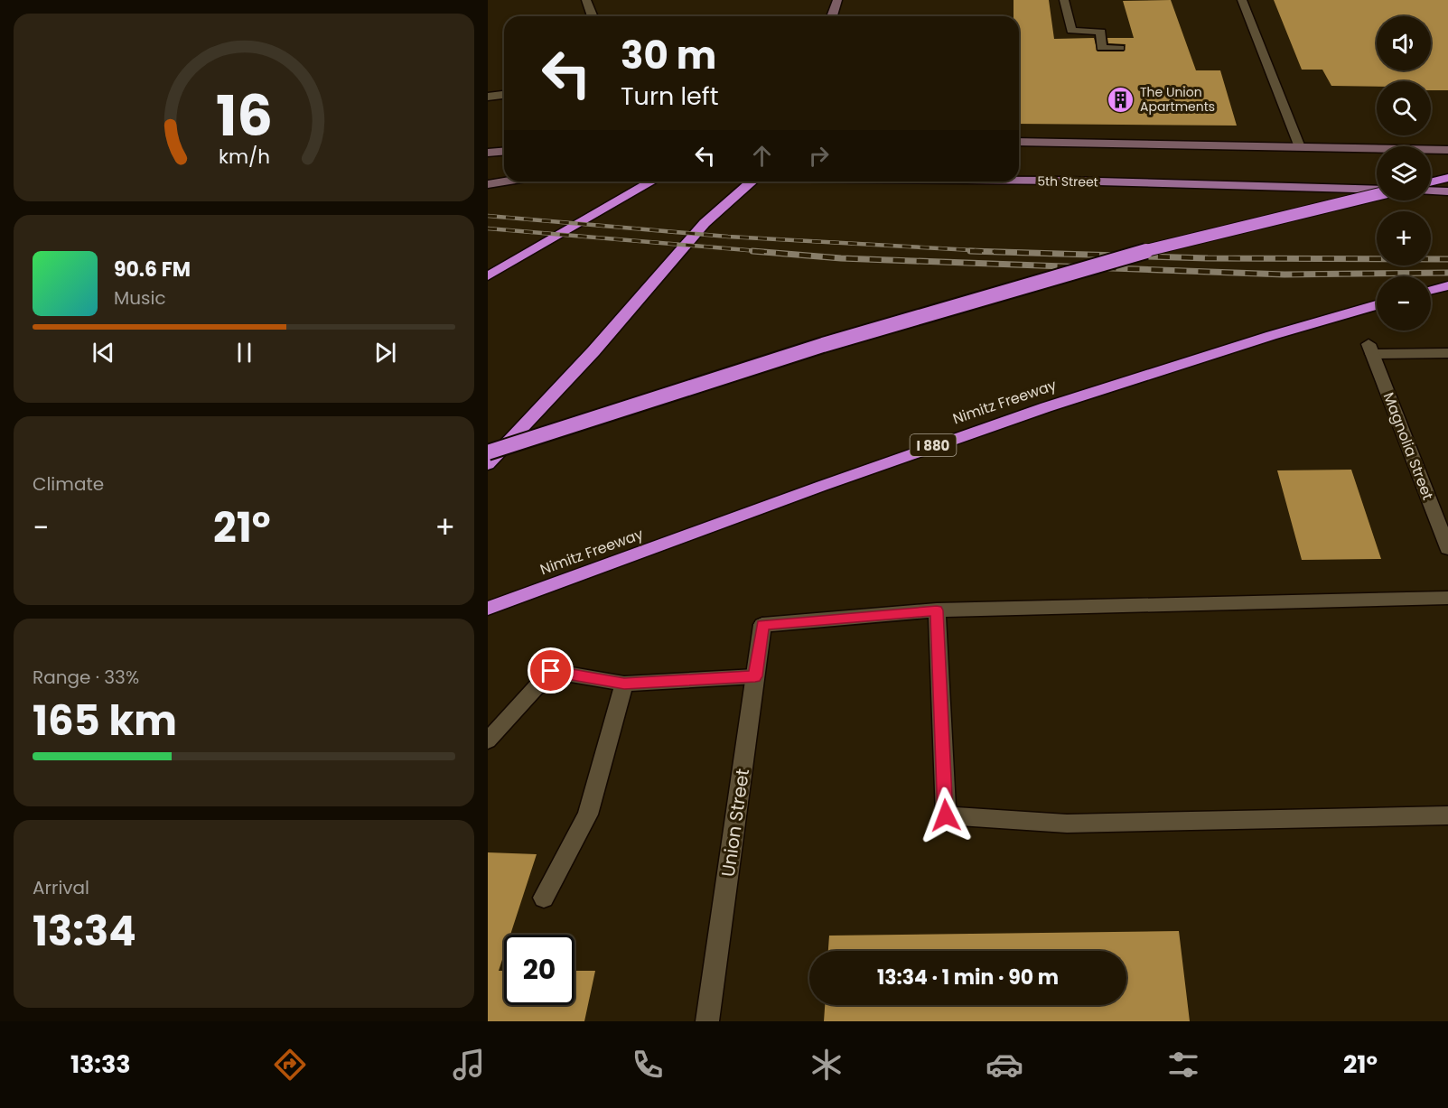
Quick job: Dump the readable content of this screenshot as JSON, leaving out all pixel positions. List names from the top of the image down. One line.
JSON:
{"streets":{"highway":["Nimitz Freeway","I 880"],"main road":["5th Street"],"street":["Magnolia Street","Union Street"]},"places":{"building":["The Union Apartments"]},"page":{"map_buttons":["+","−"],"turn":["30 m","Turn left"],"song":["90.6 FM","Music"],"tile":["Climate",["Range · 33%","165 km"],["Arrival","13:34"]],"heat":["−","21°","+"],"limit":"20","trip":"13:34 · 1 min · 90 m","tabs":["13:33","21°"],"gauge":["16","km/h"]}}
